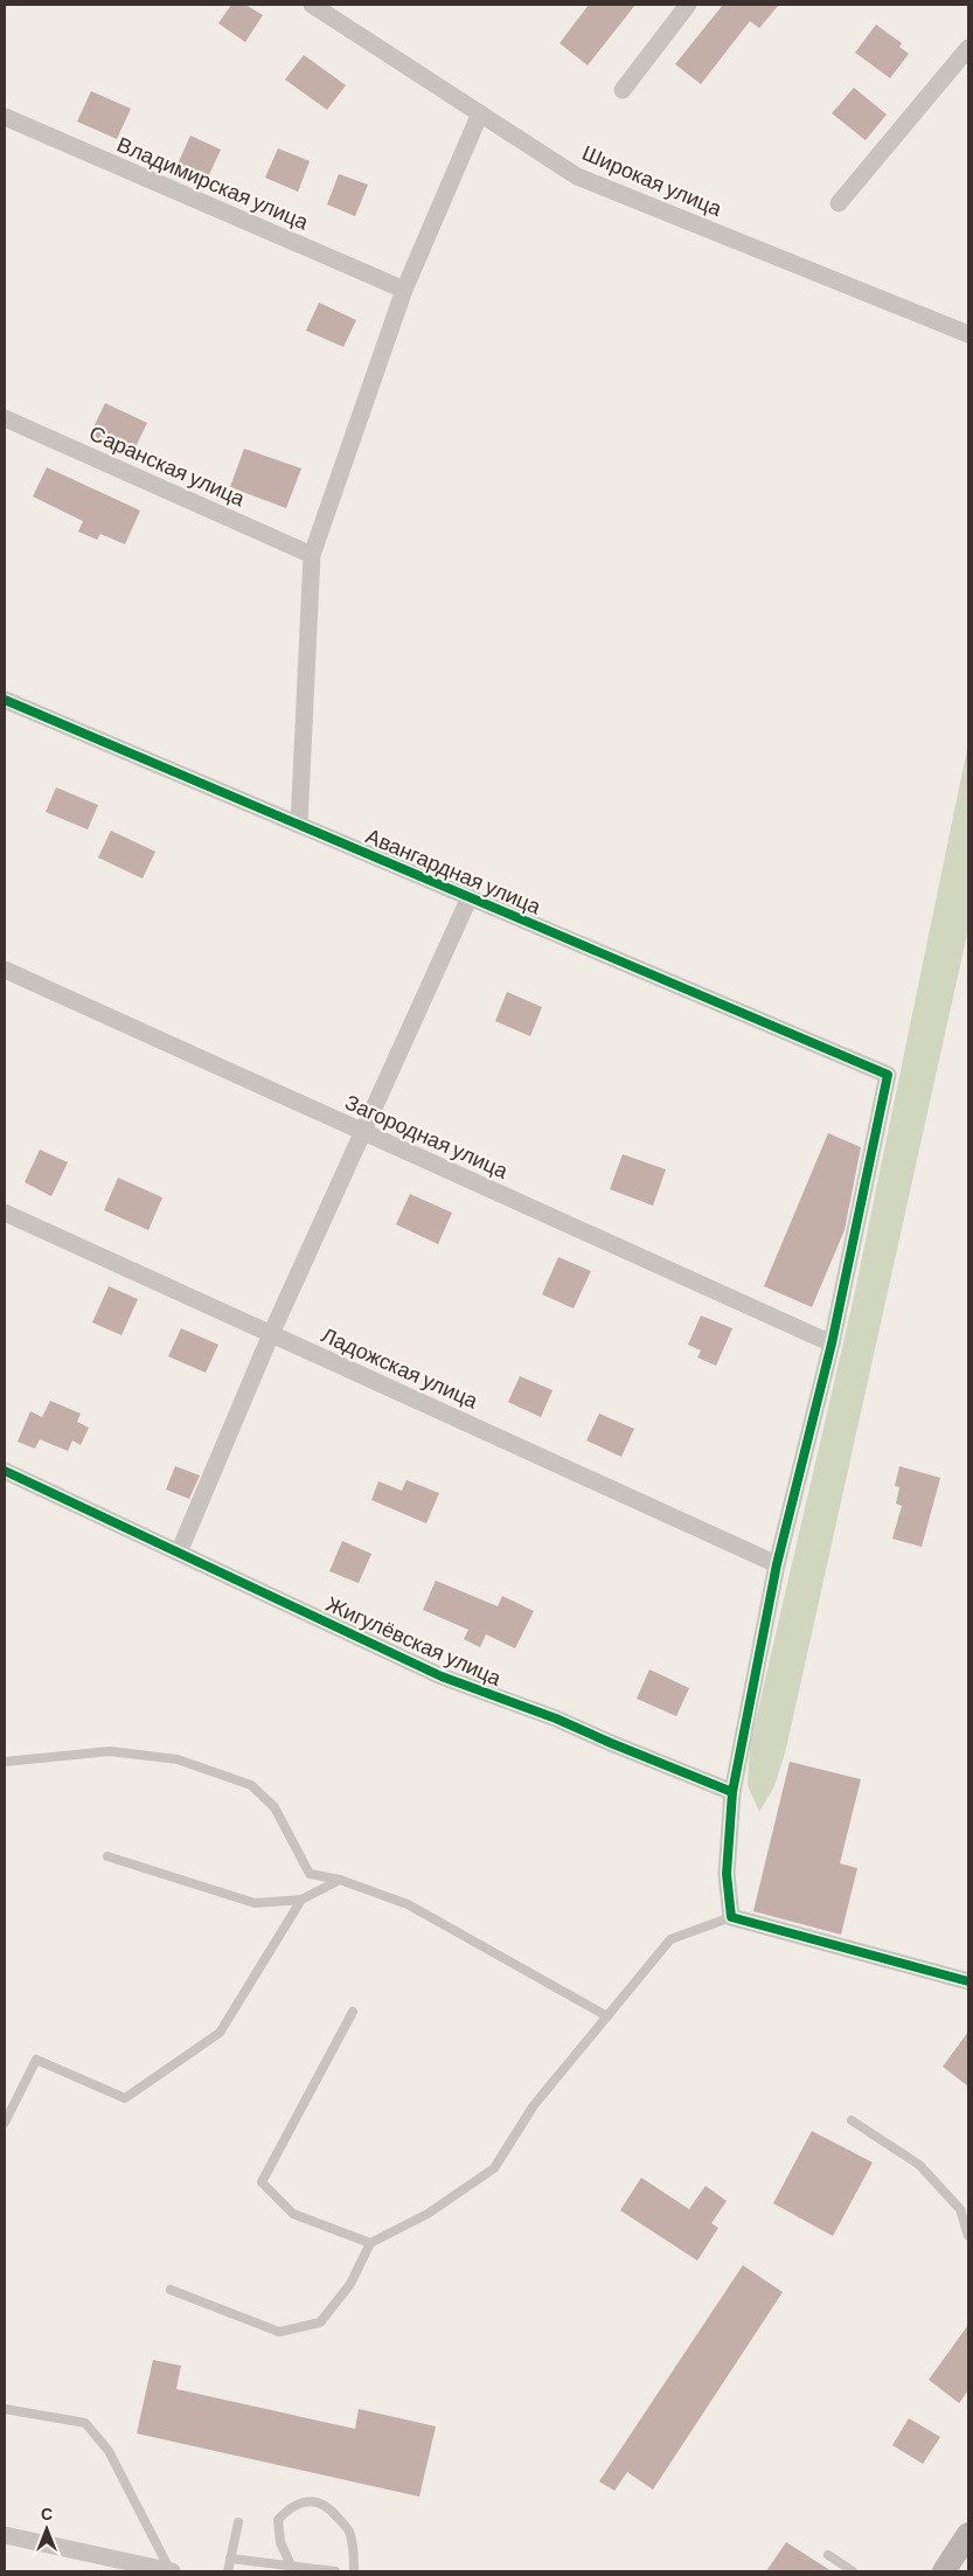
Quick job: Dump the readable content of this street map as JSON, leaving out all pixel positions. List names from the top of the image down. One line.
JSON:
{"streets":{"street":["Широкая улица","Владимирская улица","Саранская улица","Авангардная улица","Загородная улица","Ладожская улица","Жигулёвская улица"]},"crossings":[["Авангардная улица","Загородная улица"]],"north":"top"}
